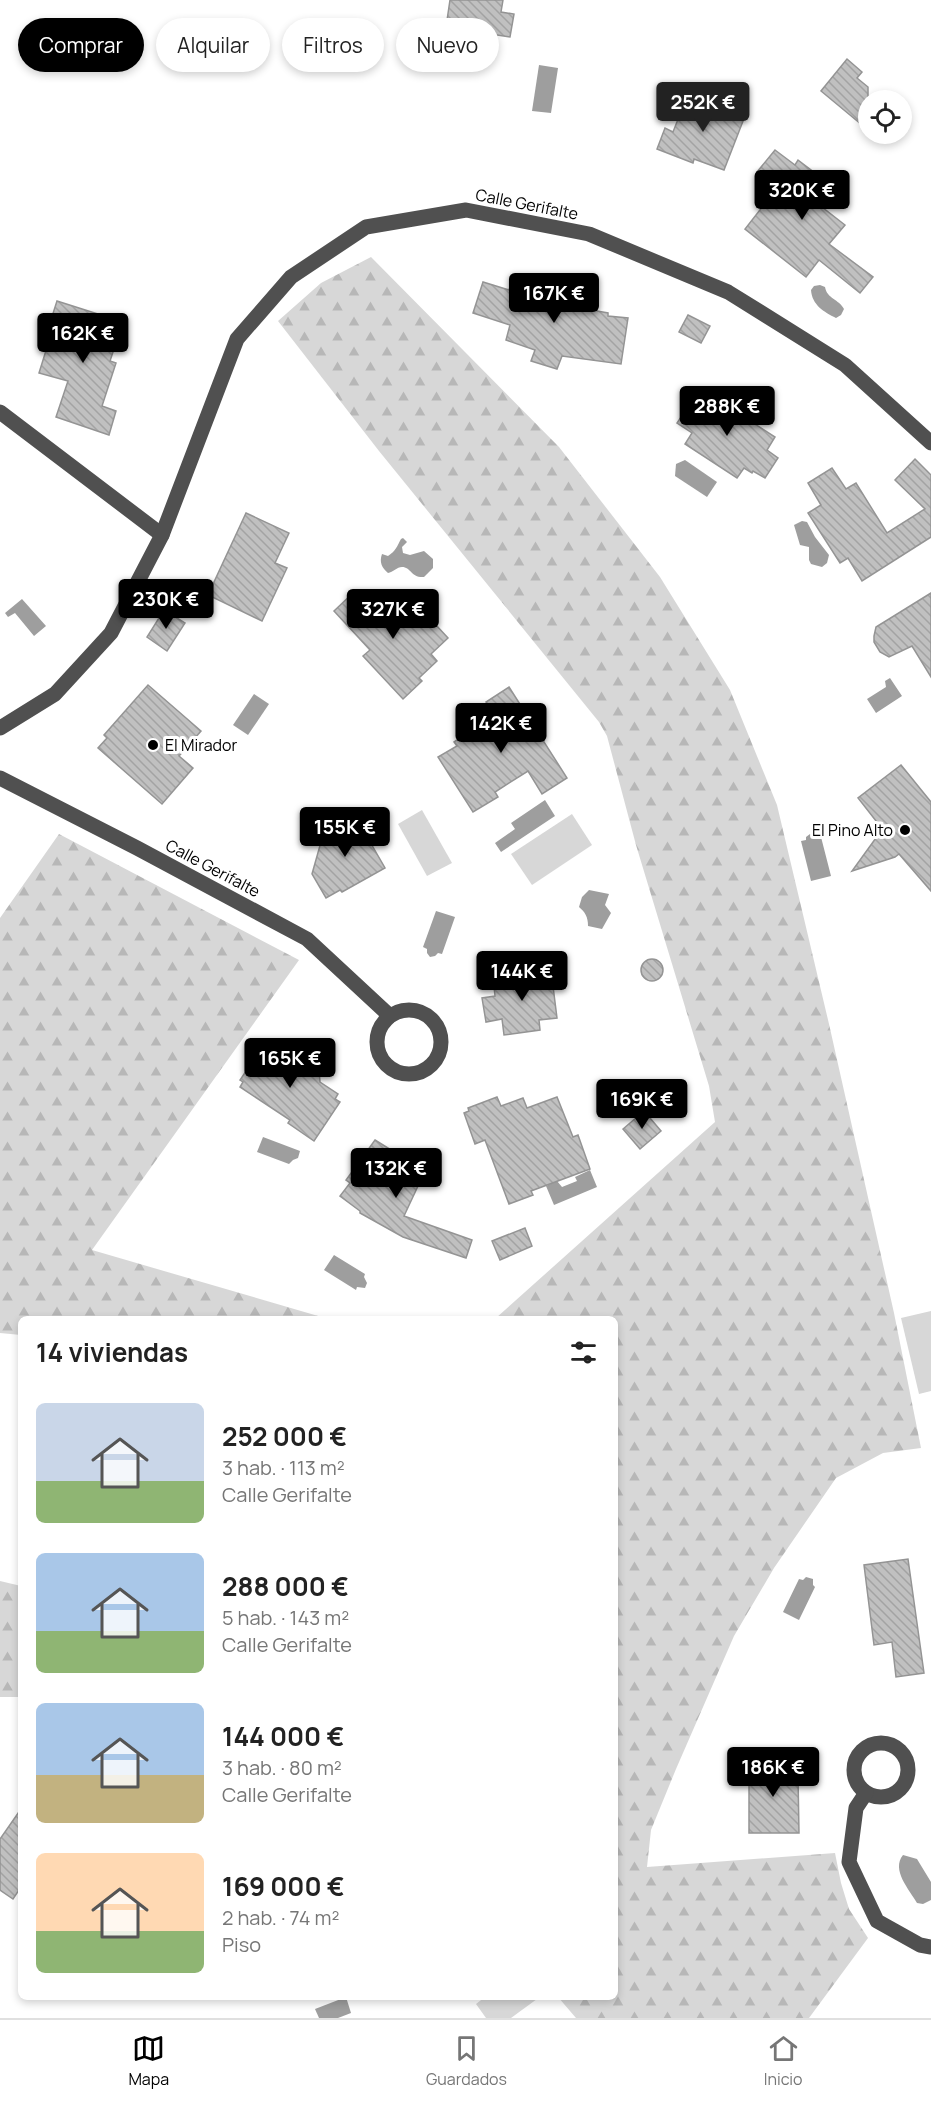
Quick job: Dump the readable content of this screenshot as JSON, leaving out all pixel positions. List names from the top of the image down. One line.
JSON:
{"streets":{"street":["Calle Gerifalte"]},"places":["El Mirador","El Pino Alto"],"page":{"chip":["Comprar","Alquilar","Filtros","Nuevo"],"price":["252K €","320K €","167K €","162K €","288K €","230K €","327K €","142K €","155K €","144K €","165K €","169K €","132K €","186K €"],"heading":"14 viviendas","list":[{"name":"252 000 €","note":"3 hab. · 113 m² · Calle Gerifalte"},{"name":"288 000 €","note":"5 hab. · 143 m² · Calle Gerifalte"},{"name":"144 000 €","note":"3 hab. · 80 m² · Calle Gerifalte"},{"name":"169 000 €","note":"2 hab. · 74 m² · Piso"}],"tabs":["Mapa","Guardados","Inicio"]}}
